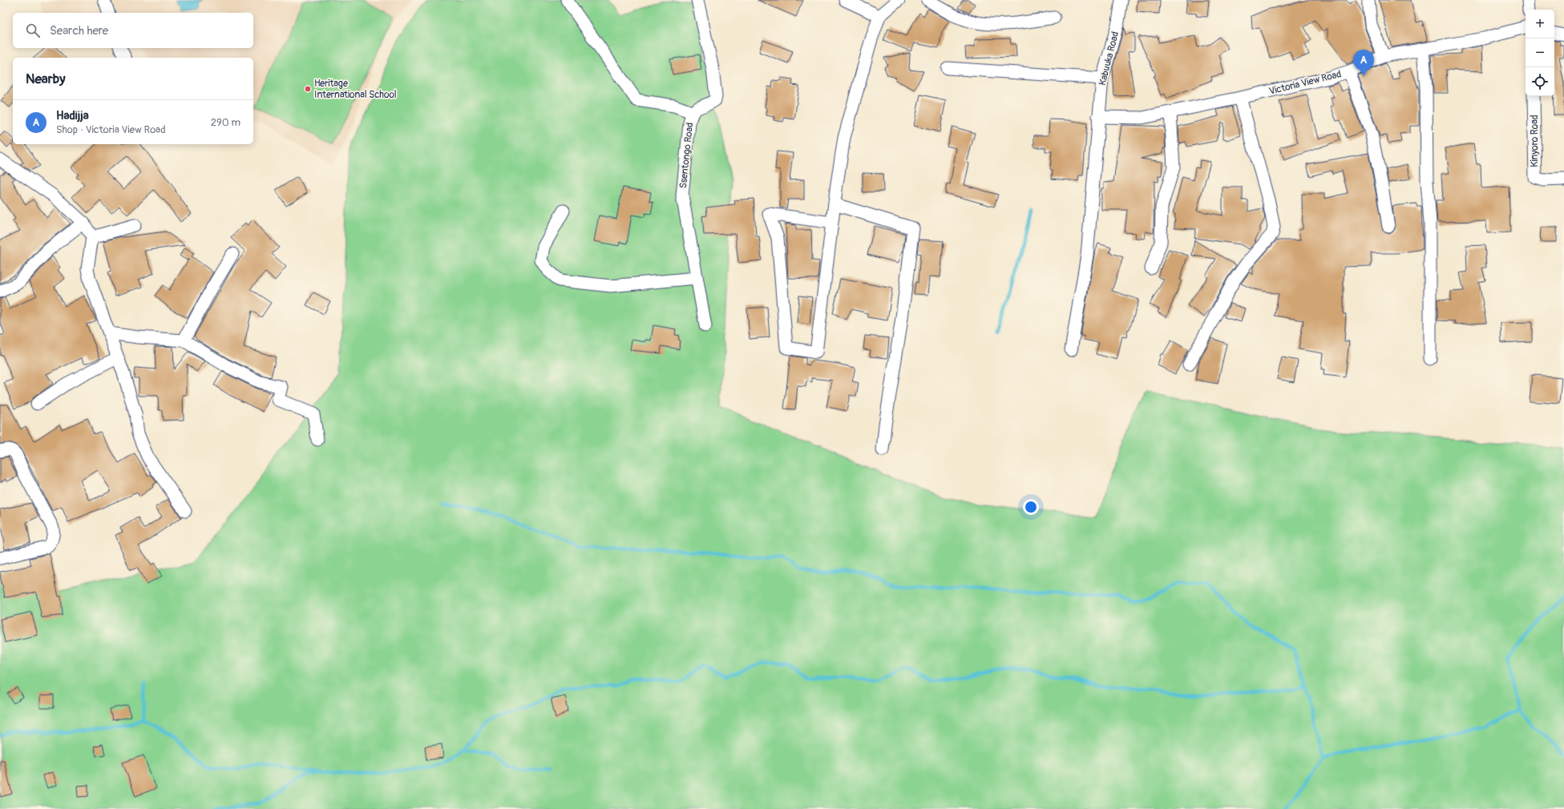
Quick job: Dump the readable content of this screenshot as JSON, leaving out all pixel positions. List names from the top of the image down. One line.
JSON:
{"streets":{"street":["Kabuuka Road","Victoria View Road","Kinyoro Road","Ssentongo Road"]},"crossings":[["Kabuuka Road","Victoria View Road"]],"places":["Heritage International School"],"page":{"map_buttons":["+","−"],"search":"Search here","pins":"A","heading":"Nearby","list":[{"mark":"A","name":"Hadijja","note":"Shop · Victoria View Road","value":"290 m"}]}}
